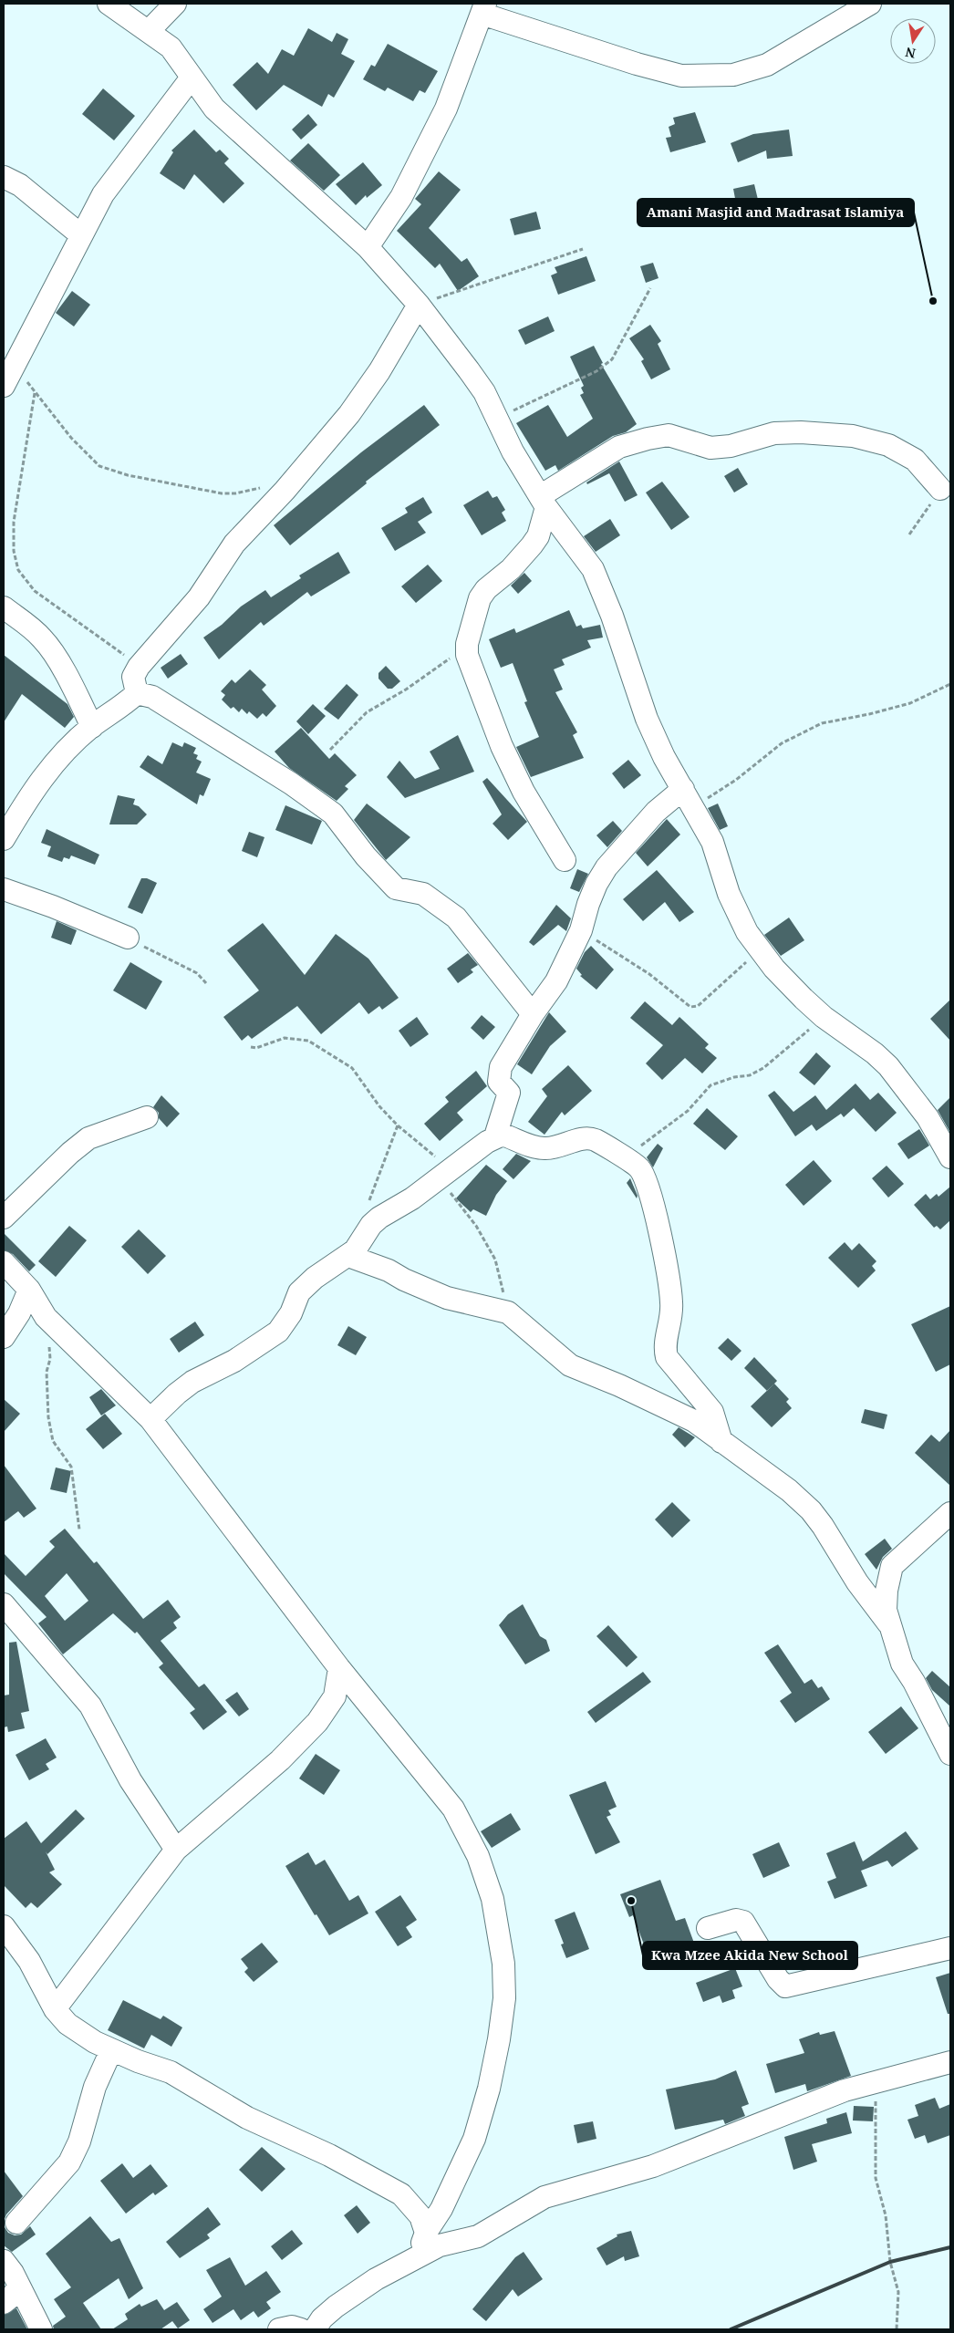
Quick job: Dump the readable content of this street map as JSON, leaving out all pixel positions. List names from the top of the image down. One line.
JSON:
{"places":["Amani Masjid and Madrasat Islamiya","Kwa Mzee Akida New School"],"north":"bottom"}
